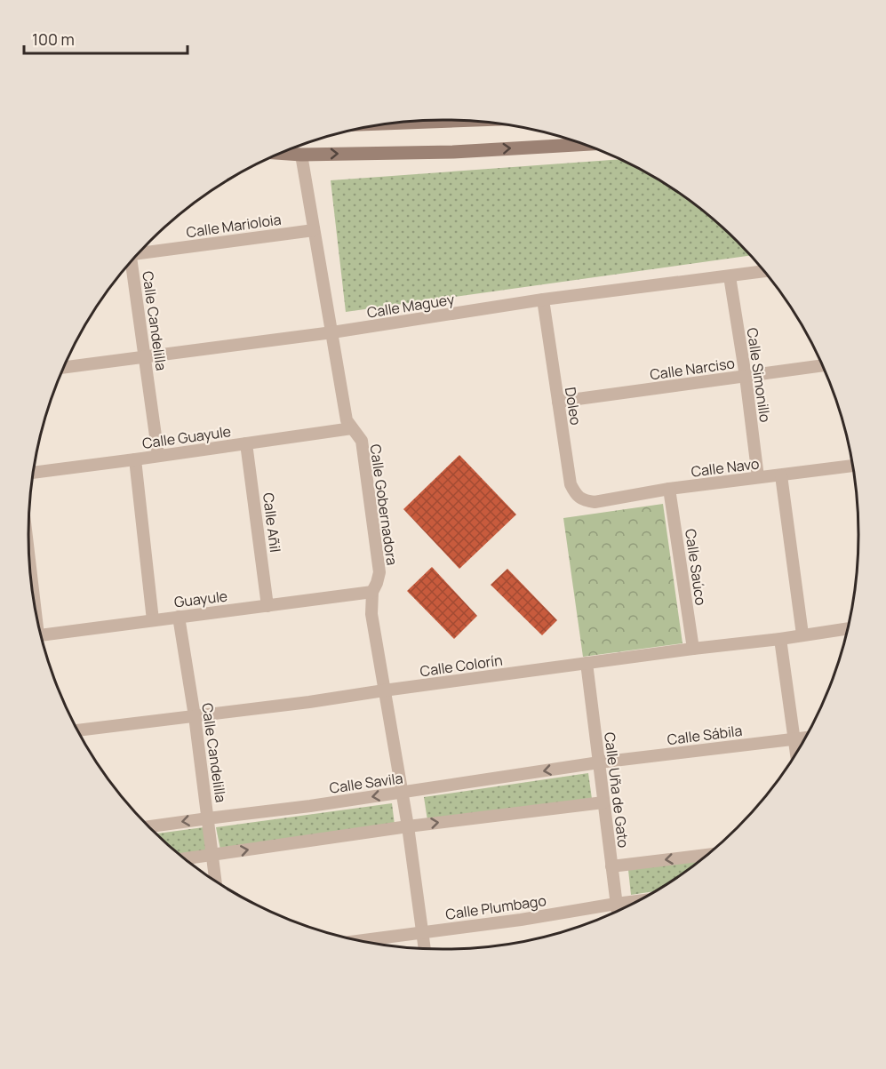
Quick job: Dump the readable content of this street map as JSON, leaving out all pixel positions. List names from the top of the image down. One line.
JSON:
{"streets":{"street":["Calle Marioloia","Calle Maguey","Calle Candelilla","Calle Narciso","Calle Simonillo","Doleo","Calle Guayule","Calle Navo","Calle Gobernadora","Calle Añil","Calle Saúco","Guayule","Calle Colorín","Calle Sábila","Calle Savila","Calle Uña de Gato","Calle Plumbago"]},"crossings":[["Calle Marioloia","Calle Gobernadora"],["Calle Maguey","Calle Candelilla"],["Calle Maguey","Calle Simonillo"],["Calle Maguey","Doleo"],["Calle Maguey","Calle Gobernadora"],["Calle Candelilla","Calle Guayule"],["Calle Candelilla","Guayule"],["Calle Candelilla","Calle Colorín"],["Calle Candelilla","Calle Savila"],["Calle Narciso","Calle Simonillo"],["Calle Narciso","Doleo"],["Calle Simonillo","Calle Navo"],["Doleo","Calle Navo"],["Calle Guayule","Calle Gobernadora"],["Calle Guayule","Calle Añil"],["Calle Navo","Calle Saúco"],["Calle Gobernadora","Guayule"],["Calle Gobernadora","Calle Colorín"],["Calle Gobernadora","Calle Savila"],["Calle Gobernadora","Calle Plumbago"],["Calle Añil","Guayule"],["Calle Saúco","Calle Colorín"],["Calle Colorín","Calle Uña de Gato"],["Calle Sábila","Calle Savila"],["Calle Sábila","Calle Uña de Gato"],["Calle Savila","Calle Uña de Gato"],["Calle Uña de Gato","Calle Plumbago"]],"scale_bar":"100 m"}
